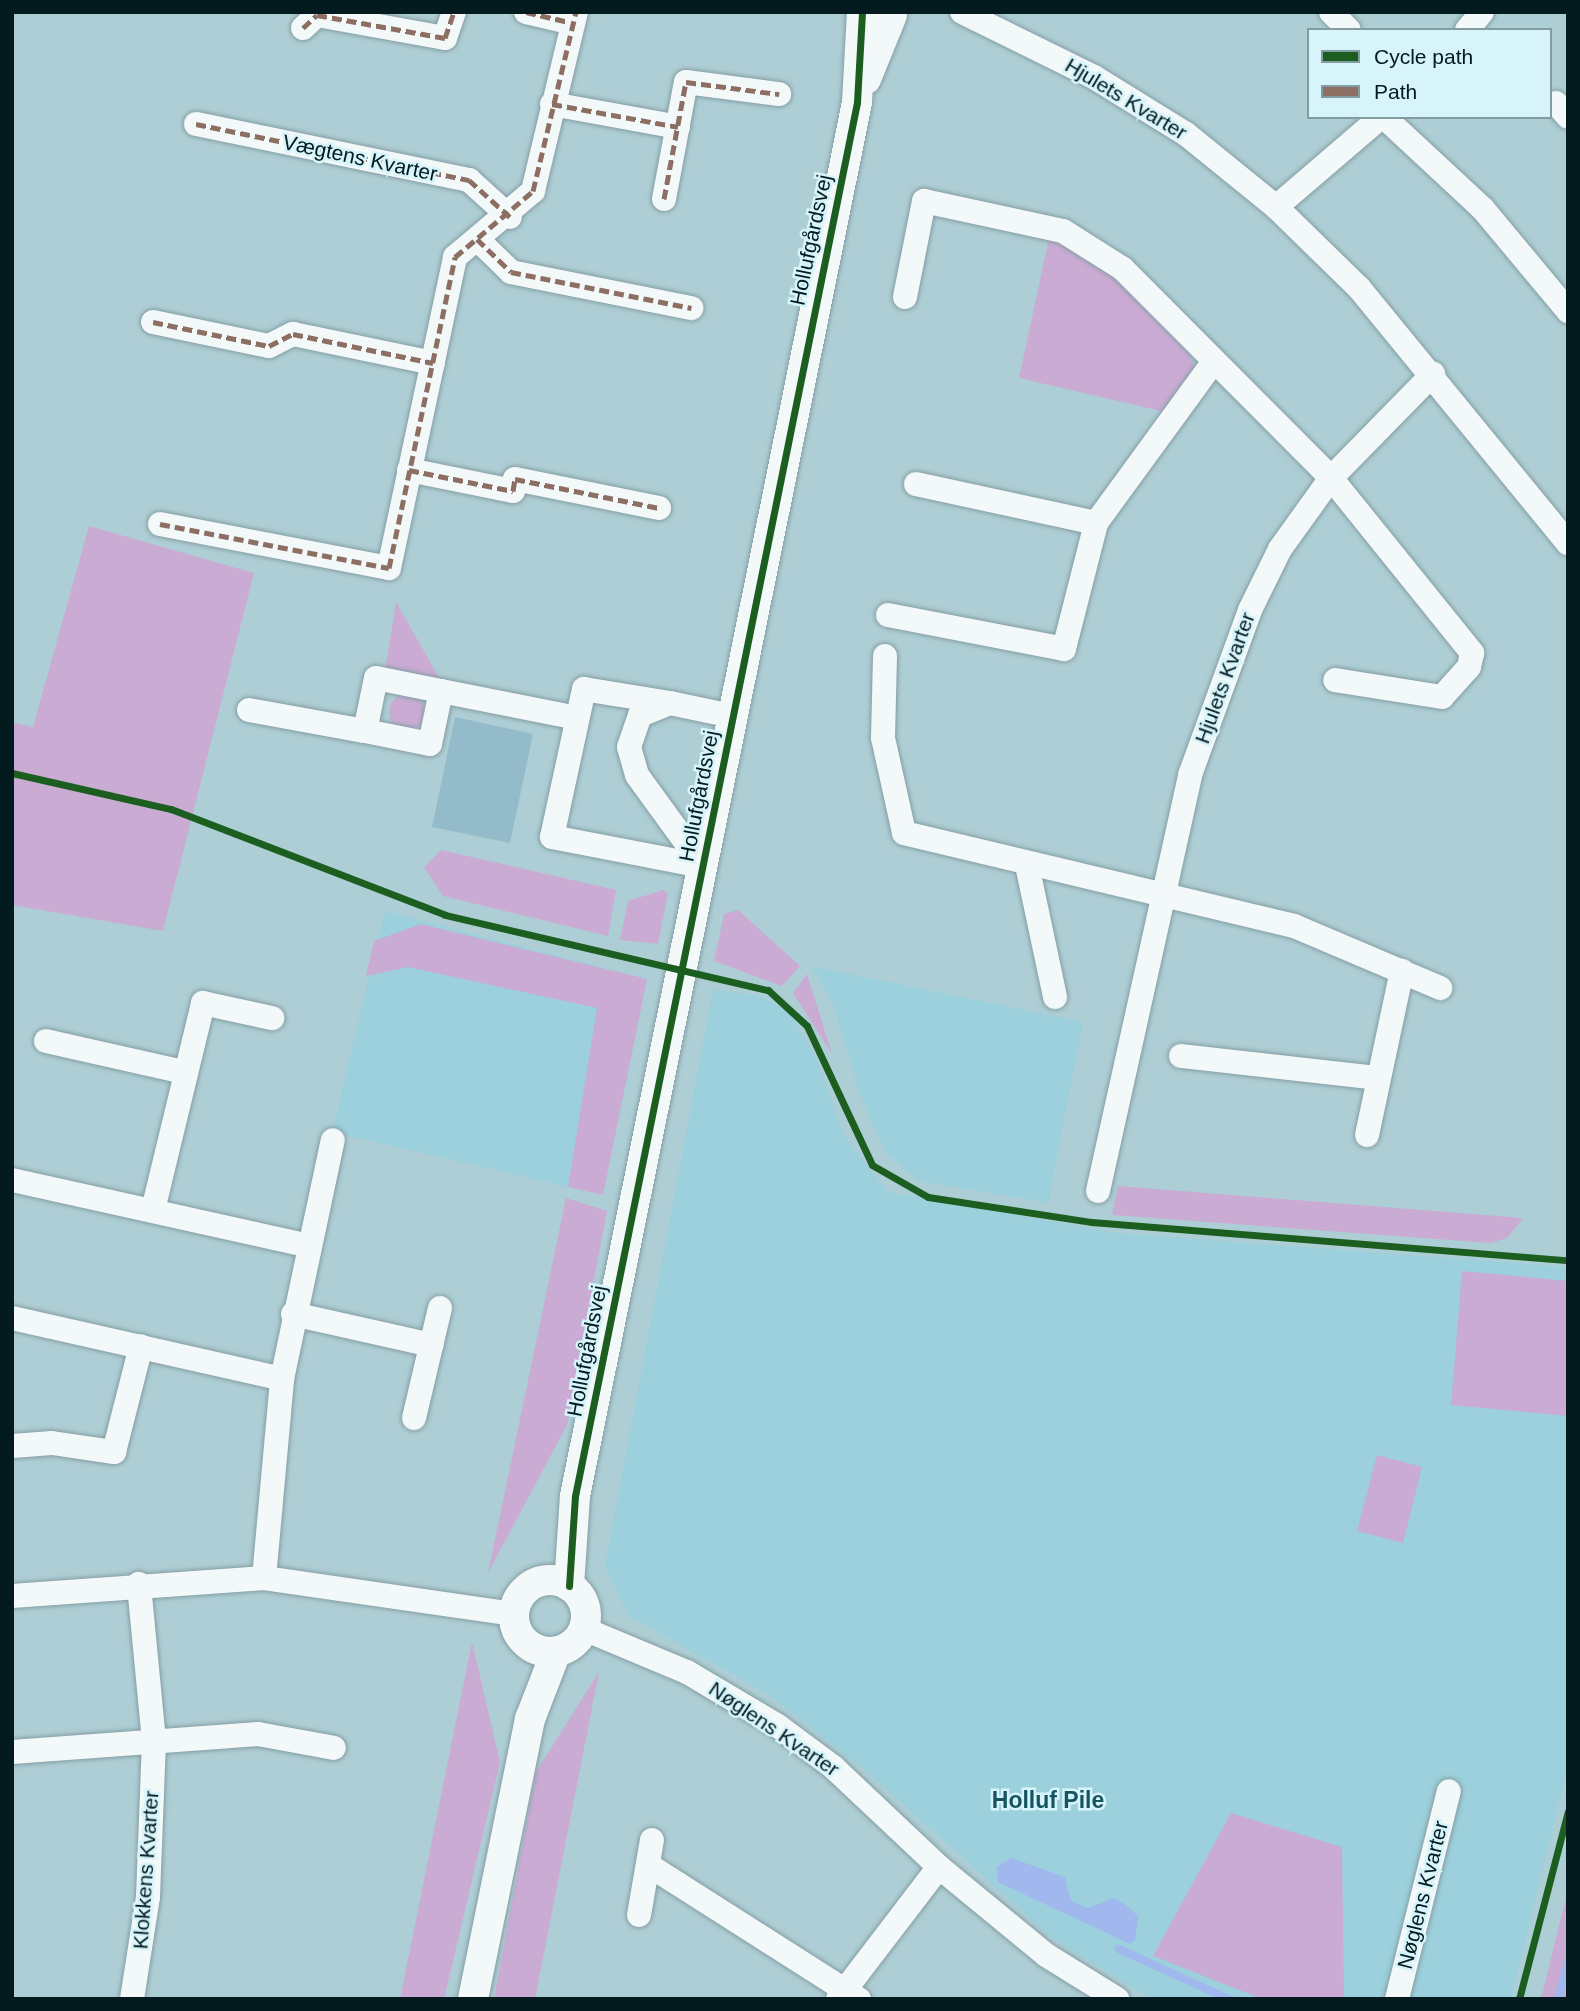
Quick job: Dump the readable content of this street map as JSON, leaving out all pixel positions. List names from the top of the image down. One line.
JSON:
{"streets":{"street":["Hjulets Kvarter","Vægtens Kvarter","Hollufgårdsvej","Nøglens Kvarter","Klokkens Kvarter"]},"crossings":[["Hollufgårdsvej","Nøglens Kvarter"]],"districts":["Holluf Pile"],"legend":["Cycle path","Path"]}
